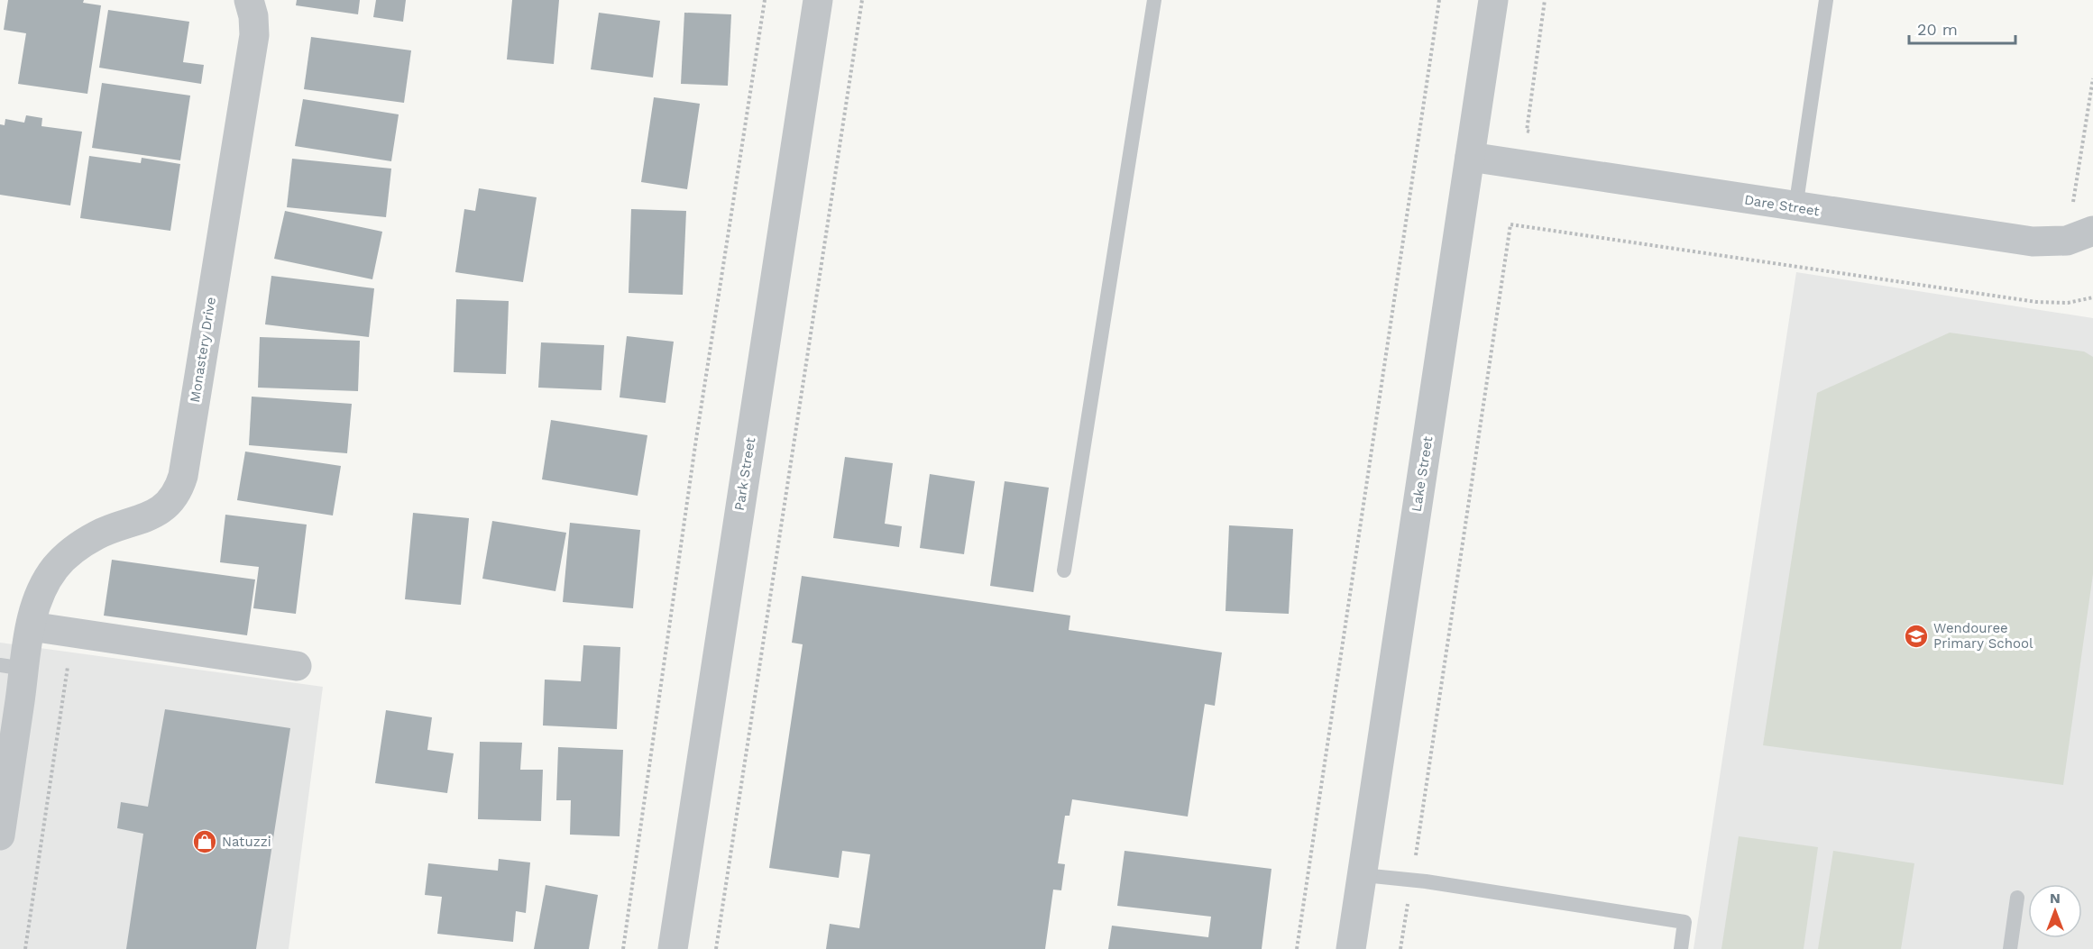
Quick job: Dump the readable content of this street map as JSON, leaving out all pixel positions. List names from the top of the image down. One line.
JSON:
{"streets":{"street":["Dare Street","Monastery Drive","Park Street","Lake Street"]},"crossings":[["Dare Street","Lake Street"]],"places":{"school or university":["Wendouree Primary School"],"shop":["Natuzzi"]},"scale_bar":"20 m","north":"top"}
